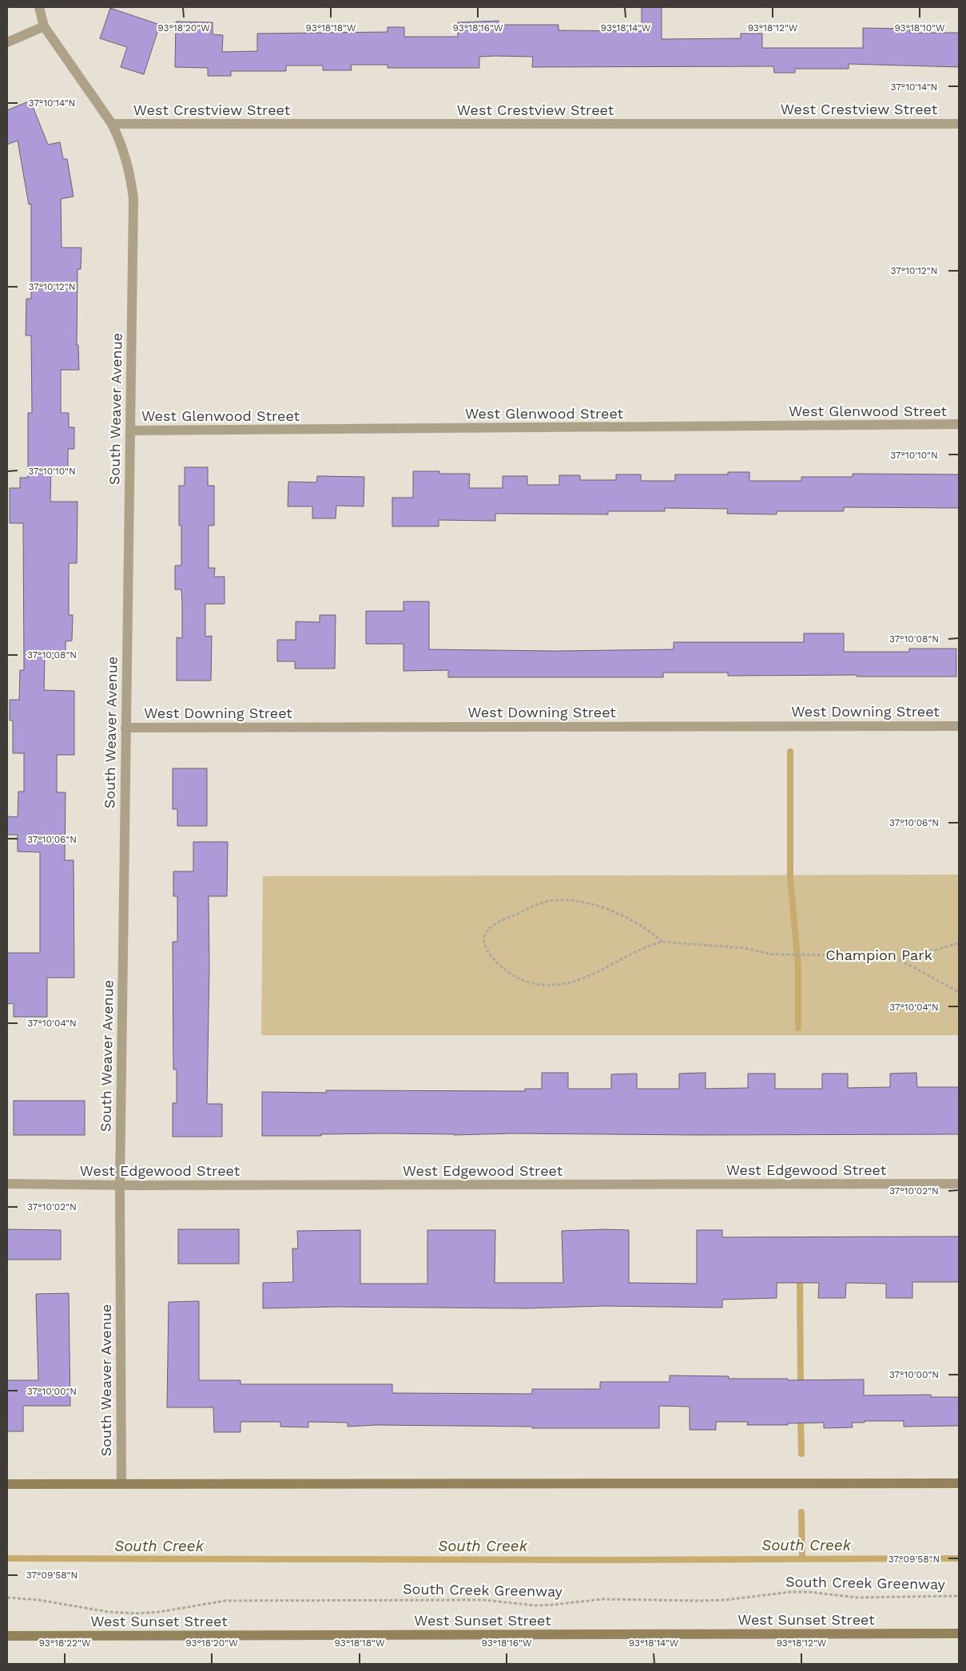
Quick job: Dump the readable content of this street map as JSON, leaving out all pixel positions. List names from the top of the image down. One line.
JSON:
{"streets":{"main road":["West Sunset Street"],"street":["West Crestview Street","South Weaver Avenue","West Glenwood Street","West Downing Street","West Edgewood Street"],"path":["South Creek Greenway"]},"crossings":[["West Crestview Street","South Weaver Avenue"],["South Weaver Avenue","West Glenwood Street"],["South Weaver Avenue","West Downing Street"],["South Weaver Avenue","West Edgewood Street"]],"water":["South Creek"],"parks":["Champion Park"],"coordinates":["93°18'20\"W","93°18'18\"W","93°18'16\"W","93°18'14\"W","93°18'12\"W","93°18'10\"W","37°10'14\"N","37°10'12\"N","37°10'10\"N","37°10'08\"N","37°10'06\"N","37°10'04\"N","37°10'02\"N","37°10'00\"N","37°09'58\"N","93°18'22\"W"]}
